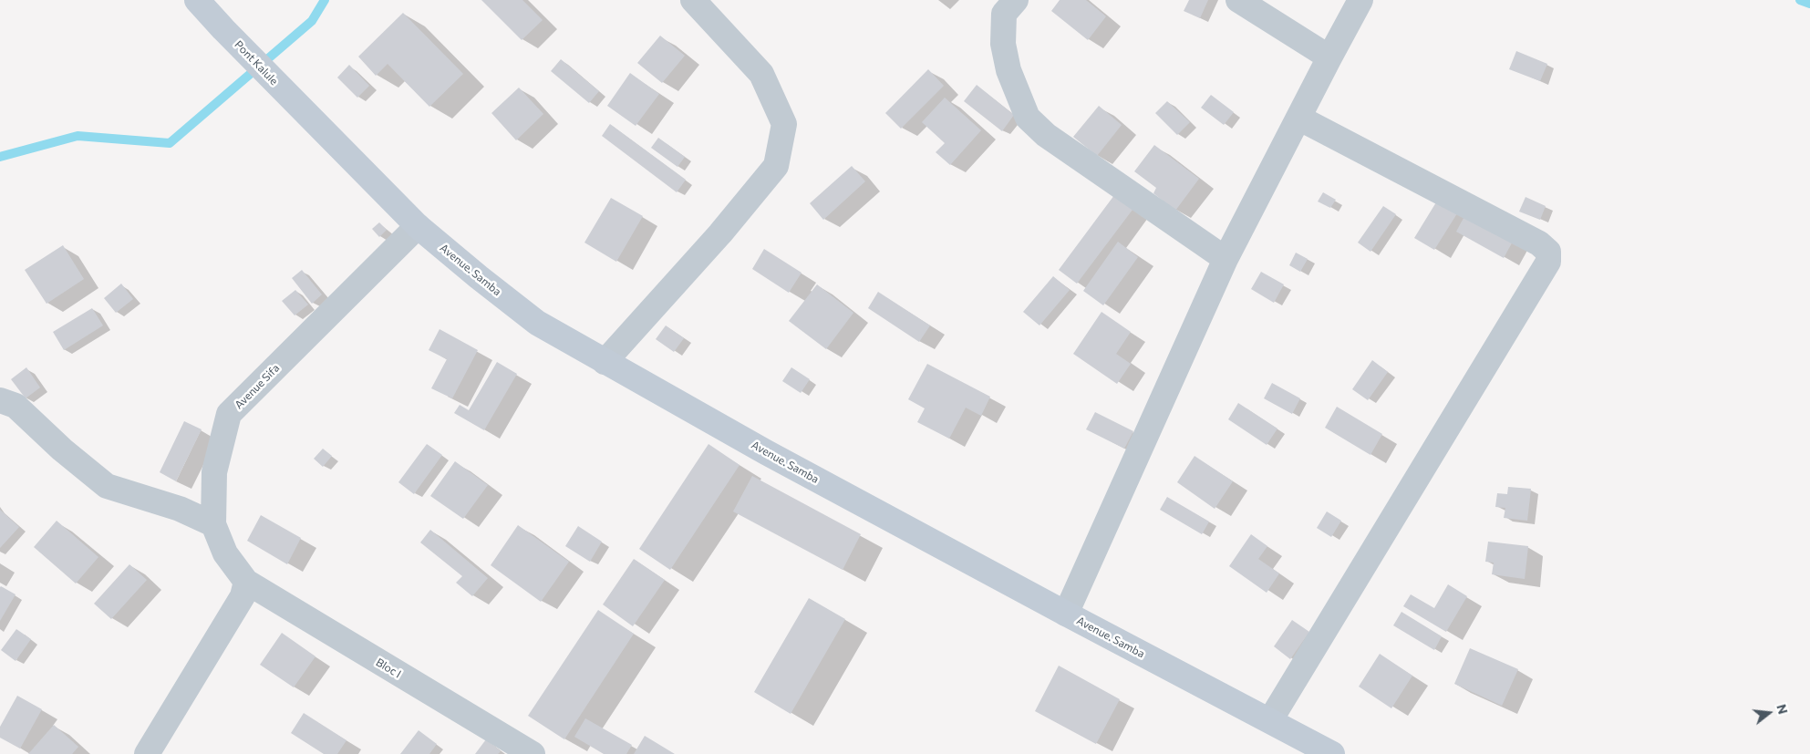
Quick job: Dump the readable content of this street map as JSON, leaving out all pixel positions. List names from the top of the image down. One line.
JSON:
{"streets":{"street":["Pont Kalule","Avenue. Samba","Avenue Sifa","Bloc I"]},"crossings":[["Pont Kalule","Avenue. Samba"],["Avenue. Samba","Avenue Sifa"],["Avenue Sifa","Bloc I"]],"north":"right"}
